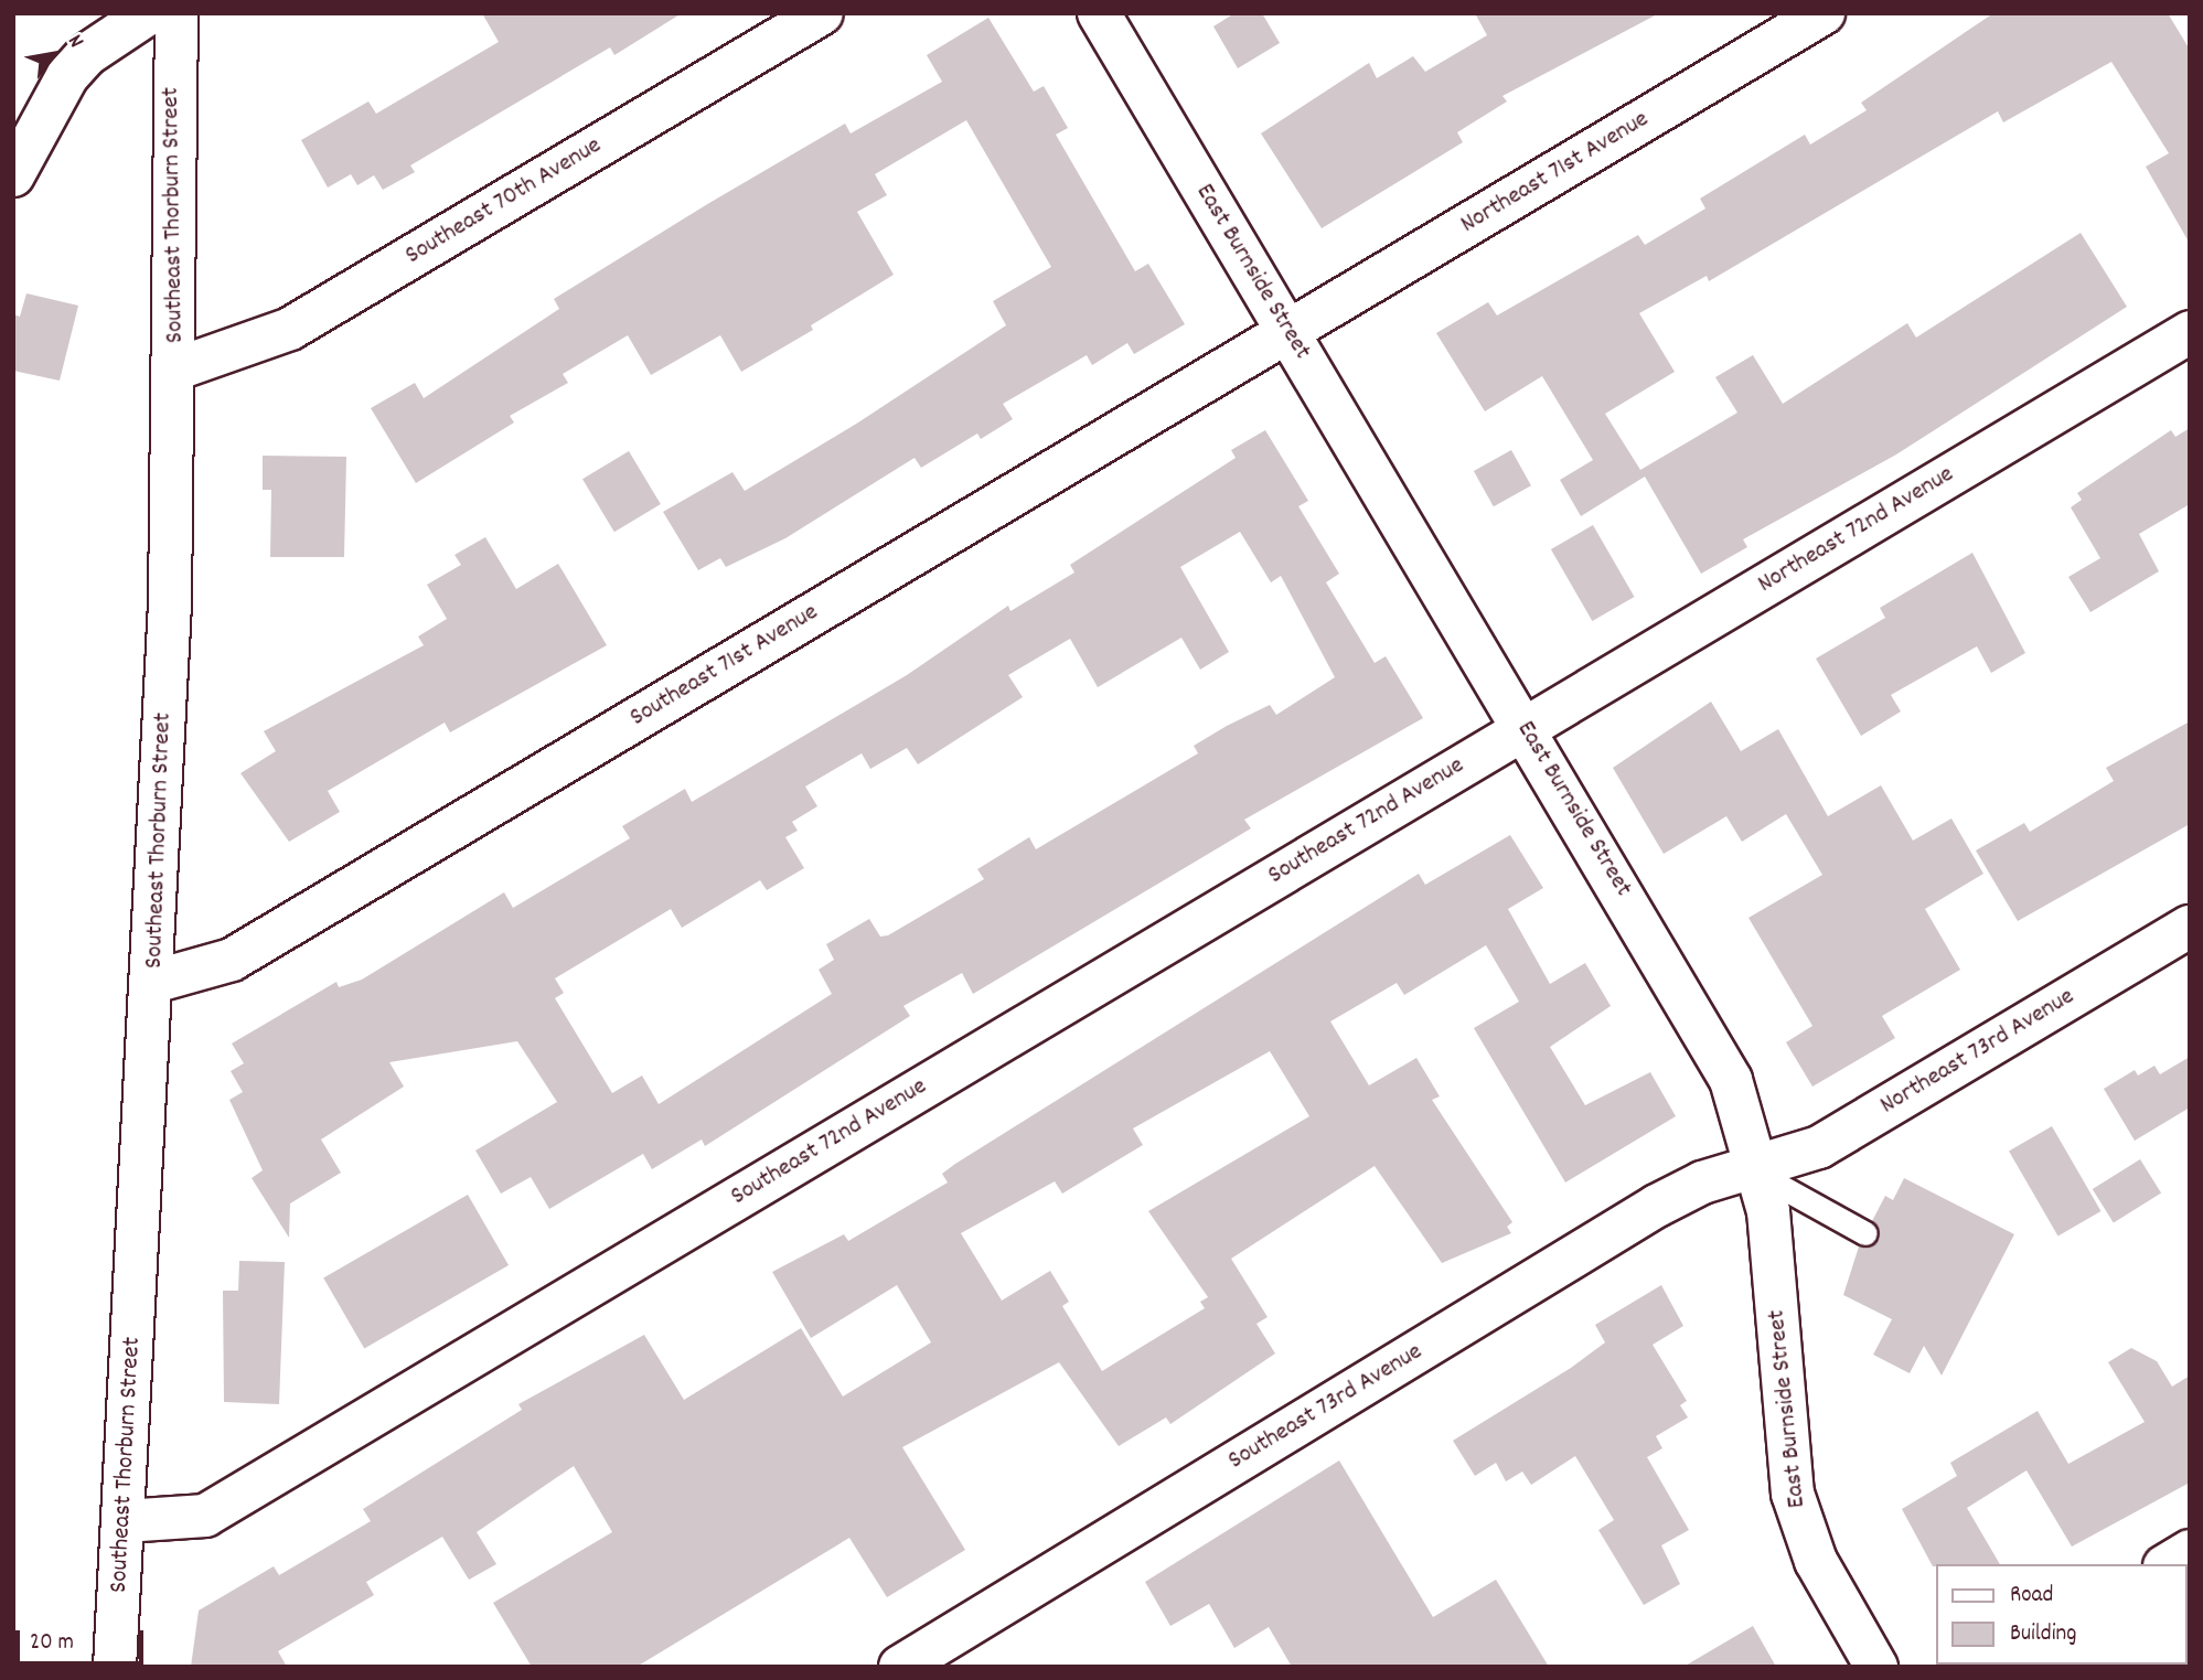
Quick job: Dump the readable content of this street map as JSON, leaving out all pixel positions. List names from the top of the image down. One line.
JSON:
{"streets":{"street":["Northeast 71st Avenue","Southeast 70th Avenue","Southeast Thorburn Street","East Burnside Street","Northeast 72nd Avenue","Southeast 71st Avenue","Southeast 72nd Avenue","Northeast 73rd Avenue","Southeast 73rd Avenue"]},"crossings":[["Northeast 71st Avenue","East Burnside Street"],["Northeast 71st Avenue","Southeast 71st Avenue"],["Southeast 70th Avenue","Southeast Thorburn Street"],["Southeast Thorburn Street","Southeast 71st Avenue"],["Southeast Thorburn Street","Southeast 72nd Avenue"],["East Burnside Street","Northeast 72nd Avenue"],["East Burnside Street","Southeast 71st Avenue"],["East Burnside Street","Southeast 72nd Avenue"],["East Burnside Street","Northeast 73rd Avenue"],["East Burnside Street","Southeast 73rd Avenue"],["Northeast 72nd Avenue","Southeast 72nd Avenue"],["Northeast 73rd Avenue","Southeast 73rd Avenue"]],"legend":["Road","Building"],"scale_bar":"20 m","north":"top right"}
